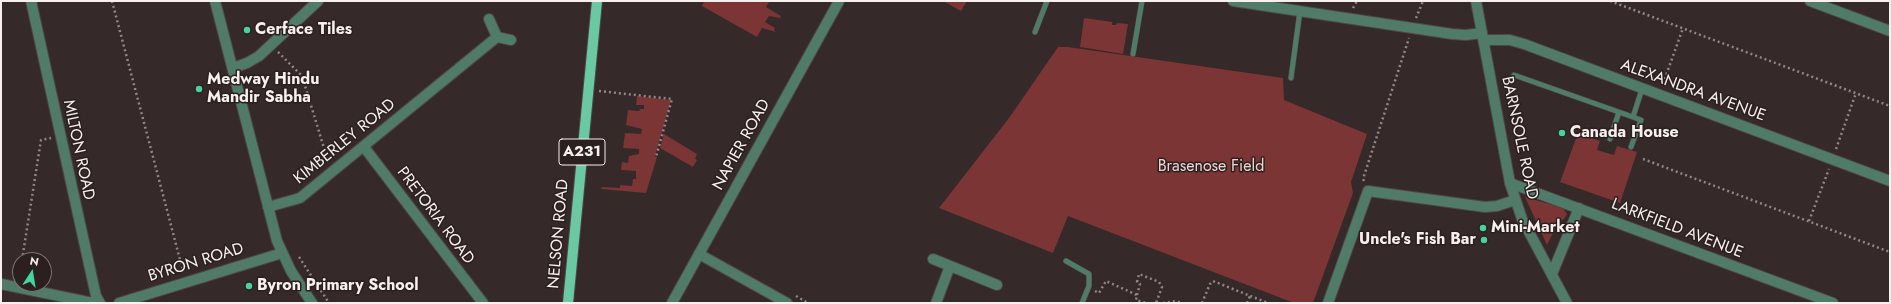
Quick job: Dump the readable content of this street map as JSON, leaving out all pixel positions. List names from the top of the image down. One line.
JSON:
{"streets":{"main road":["A231","NELSON ROAD"],"street":["ALEXANDRA AVENUE","BARNSOLE ROAD","KIMBERLEY ROAD","NAPIER ROAD","MILTON ROAD","PRETORIA ROAD","LARKFIELD AVENUE","BYRON ROAD"]},"crossings":[["ALEXANDRA AVENUE","BARNSOLE ROAD"],["BARNSOLE ROAD","LARKFIELD AVENUE"],["KIMBERLEY ROAD","PRETORIA ROAD"]],"parks":["Brasenose Field"],"places":["Cerface Tiles","Medway Hindu Mandir Sabha","Canada House","Mini-Market","Uncle's Fish Bar","Byron Primary School"],"north":"top"}
